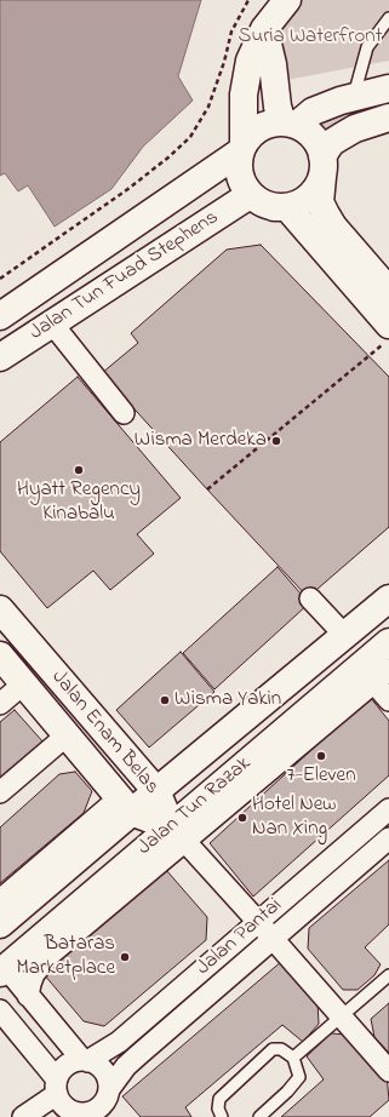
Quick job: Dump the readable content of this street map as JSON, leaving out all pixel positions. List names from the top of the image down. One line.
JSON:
{"streets":{"main road":["Jalan Tun Fuad Stephens","Jalan Enam Belas","Jalan Tun Razak"],"street":["Jalan Pantai"]},"crossings":[["Jalan Enam Belas","Jalan Tun Razak"]],"parks":["Suria Waterfront"],"places":["Wisma Merdeka","Hyatt Regency Kinabalu","Wisma Yakin","7-Eleven","Hotel New Nan Xing","Bataras Marketplace"]}
